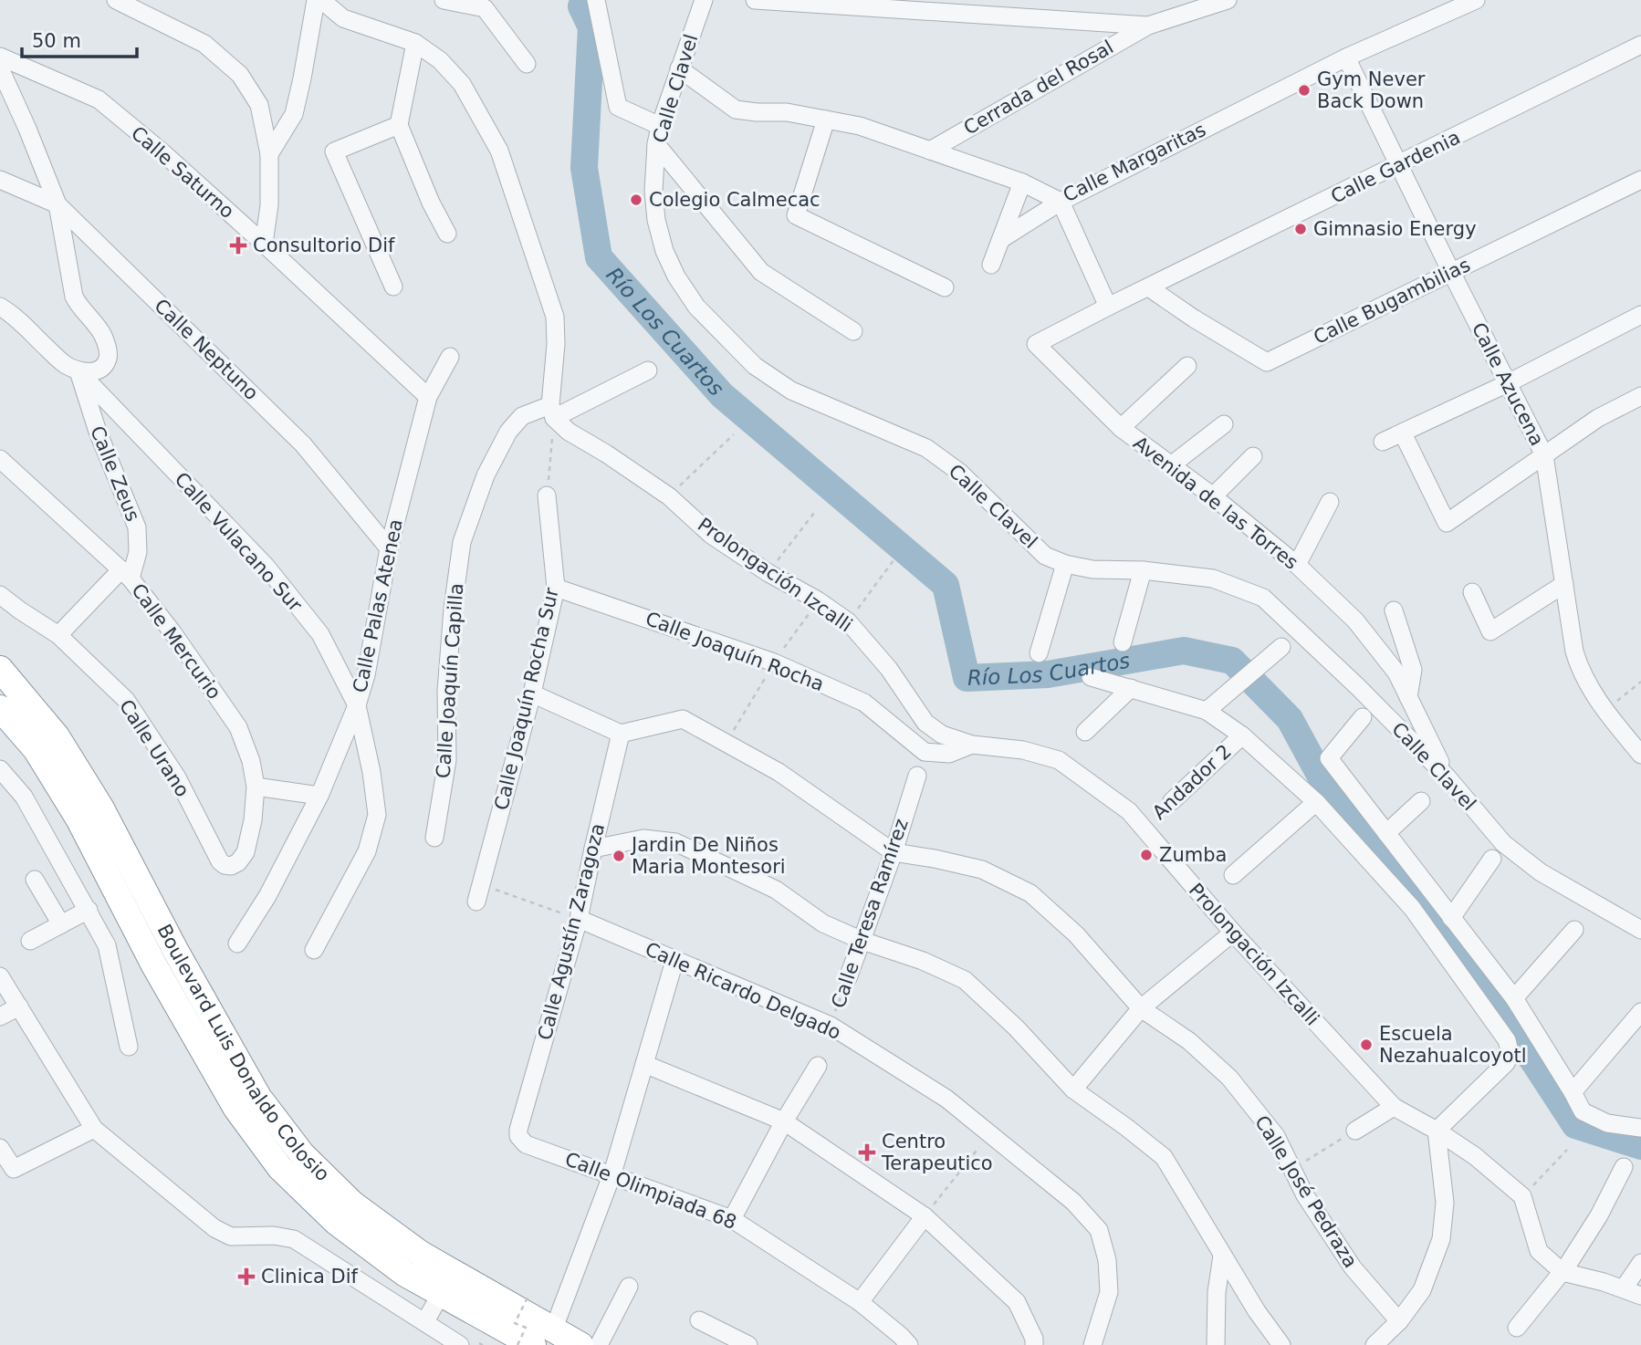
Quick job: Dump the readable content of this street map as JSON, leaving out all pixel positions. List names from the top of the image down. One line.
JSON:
{"streets":{"highway":["Boulevard Luis Donaldo Colosio"],"street":["Cerrada del Rosal","Calle Clavel","Calle Margaritas","Calle Gardenia","Calle Saturno","Calle Bugambilias","Calle Neptuno","Calle Azucena","Calle Zeus","Avenida de las Torres","Calle Vulacano Sur","Prolongación Izcalli","Calle Palas Atenea","Calle Mercurio","Calle Joaquín Rocha","Calle Joaquín Capilla","Calle Joaquín Rocha Sur","Calle Urano","Andador 2","Calle Teresa Ramírez","Calle Agustín Zaragoza","Calle Ricardo Delgado","Calle Olimpiada 68","Calle José Pedraza"]},"crossings":[["Cerrada del Rosal","Calle Margaritas"],["Calle Clavel","Calle Margaritas"],["Calle Clavel","Avenida de las Torres"],["Calle Margaritas","Calle Azucena"],["Calle Gardenia","Calle Bugambilias"],["Calle Gardenia","Calle Azucena"],["Calle Gardenia","Avenida de las Torres"],["Calle Saturno","Calle Palas Atenea"],["Calle Bugambilias","Calle Azucena"],["Calle Bugambilias","Avenida de las Torres"],["Calle Neptuno","Calle Palas Atenea"],["Calle Zeus","Calle Vulacano Sur"],["Calle Zeus","Calle Mercurio"],["Calle Vulacano Sur","Calle Palas Atenea"],["Prolongación Izcalli","Calle Joaquín Rocha"],["Prolongación Izcalli","Calle Joaquín Capilla"],["Calle Mercurio","Calle Urano"],["Calle Joaquín Rocha","Calle Joaquín Rocha Sur"],["Calle Teresa Ramírez","Calle Ricardo Delgado"],["Calle Teresa Ramírez","Calle José Pedraza"],["Calle Agustín Zaragoza","Calle Ricardo Delgado"],["Calle Agustín Zaragoza","Calle Olimpiada 68"],["Calle Agustín Zaragoza","Calle José Pedraza"]],"water":["Río Los Cuartos"],"places":{"other":["Gym Never Back Down","Colegio Calmecac","Gimnasio Energy","Zumba","Jardin De Niños Maria Montesori","Escuela Nezahualcoyotl"],"health":["Consultorio Dif","Centro Terapeutico","Clinica Dif"]},"scale_bar":"50 m"}
